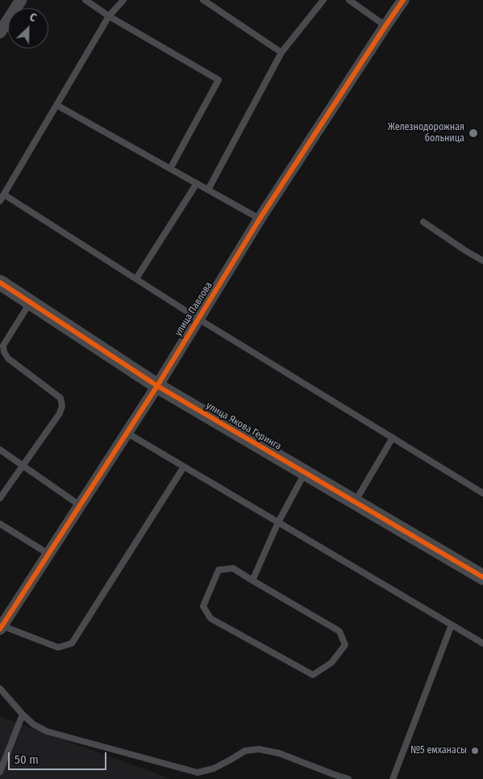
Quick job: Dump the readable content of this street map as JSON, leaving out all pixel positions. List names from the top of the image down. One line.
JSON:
{"streets":{"street":["улица Павлова","улица Якова Геринга"]},"crossings":[["улица Павлова","улица Якова Геринга"]],"places":["Железнодорожная больница","№5 емханасы"],"scale_bar":"50 m","north":"top right"}
